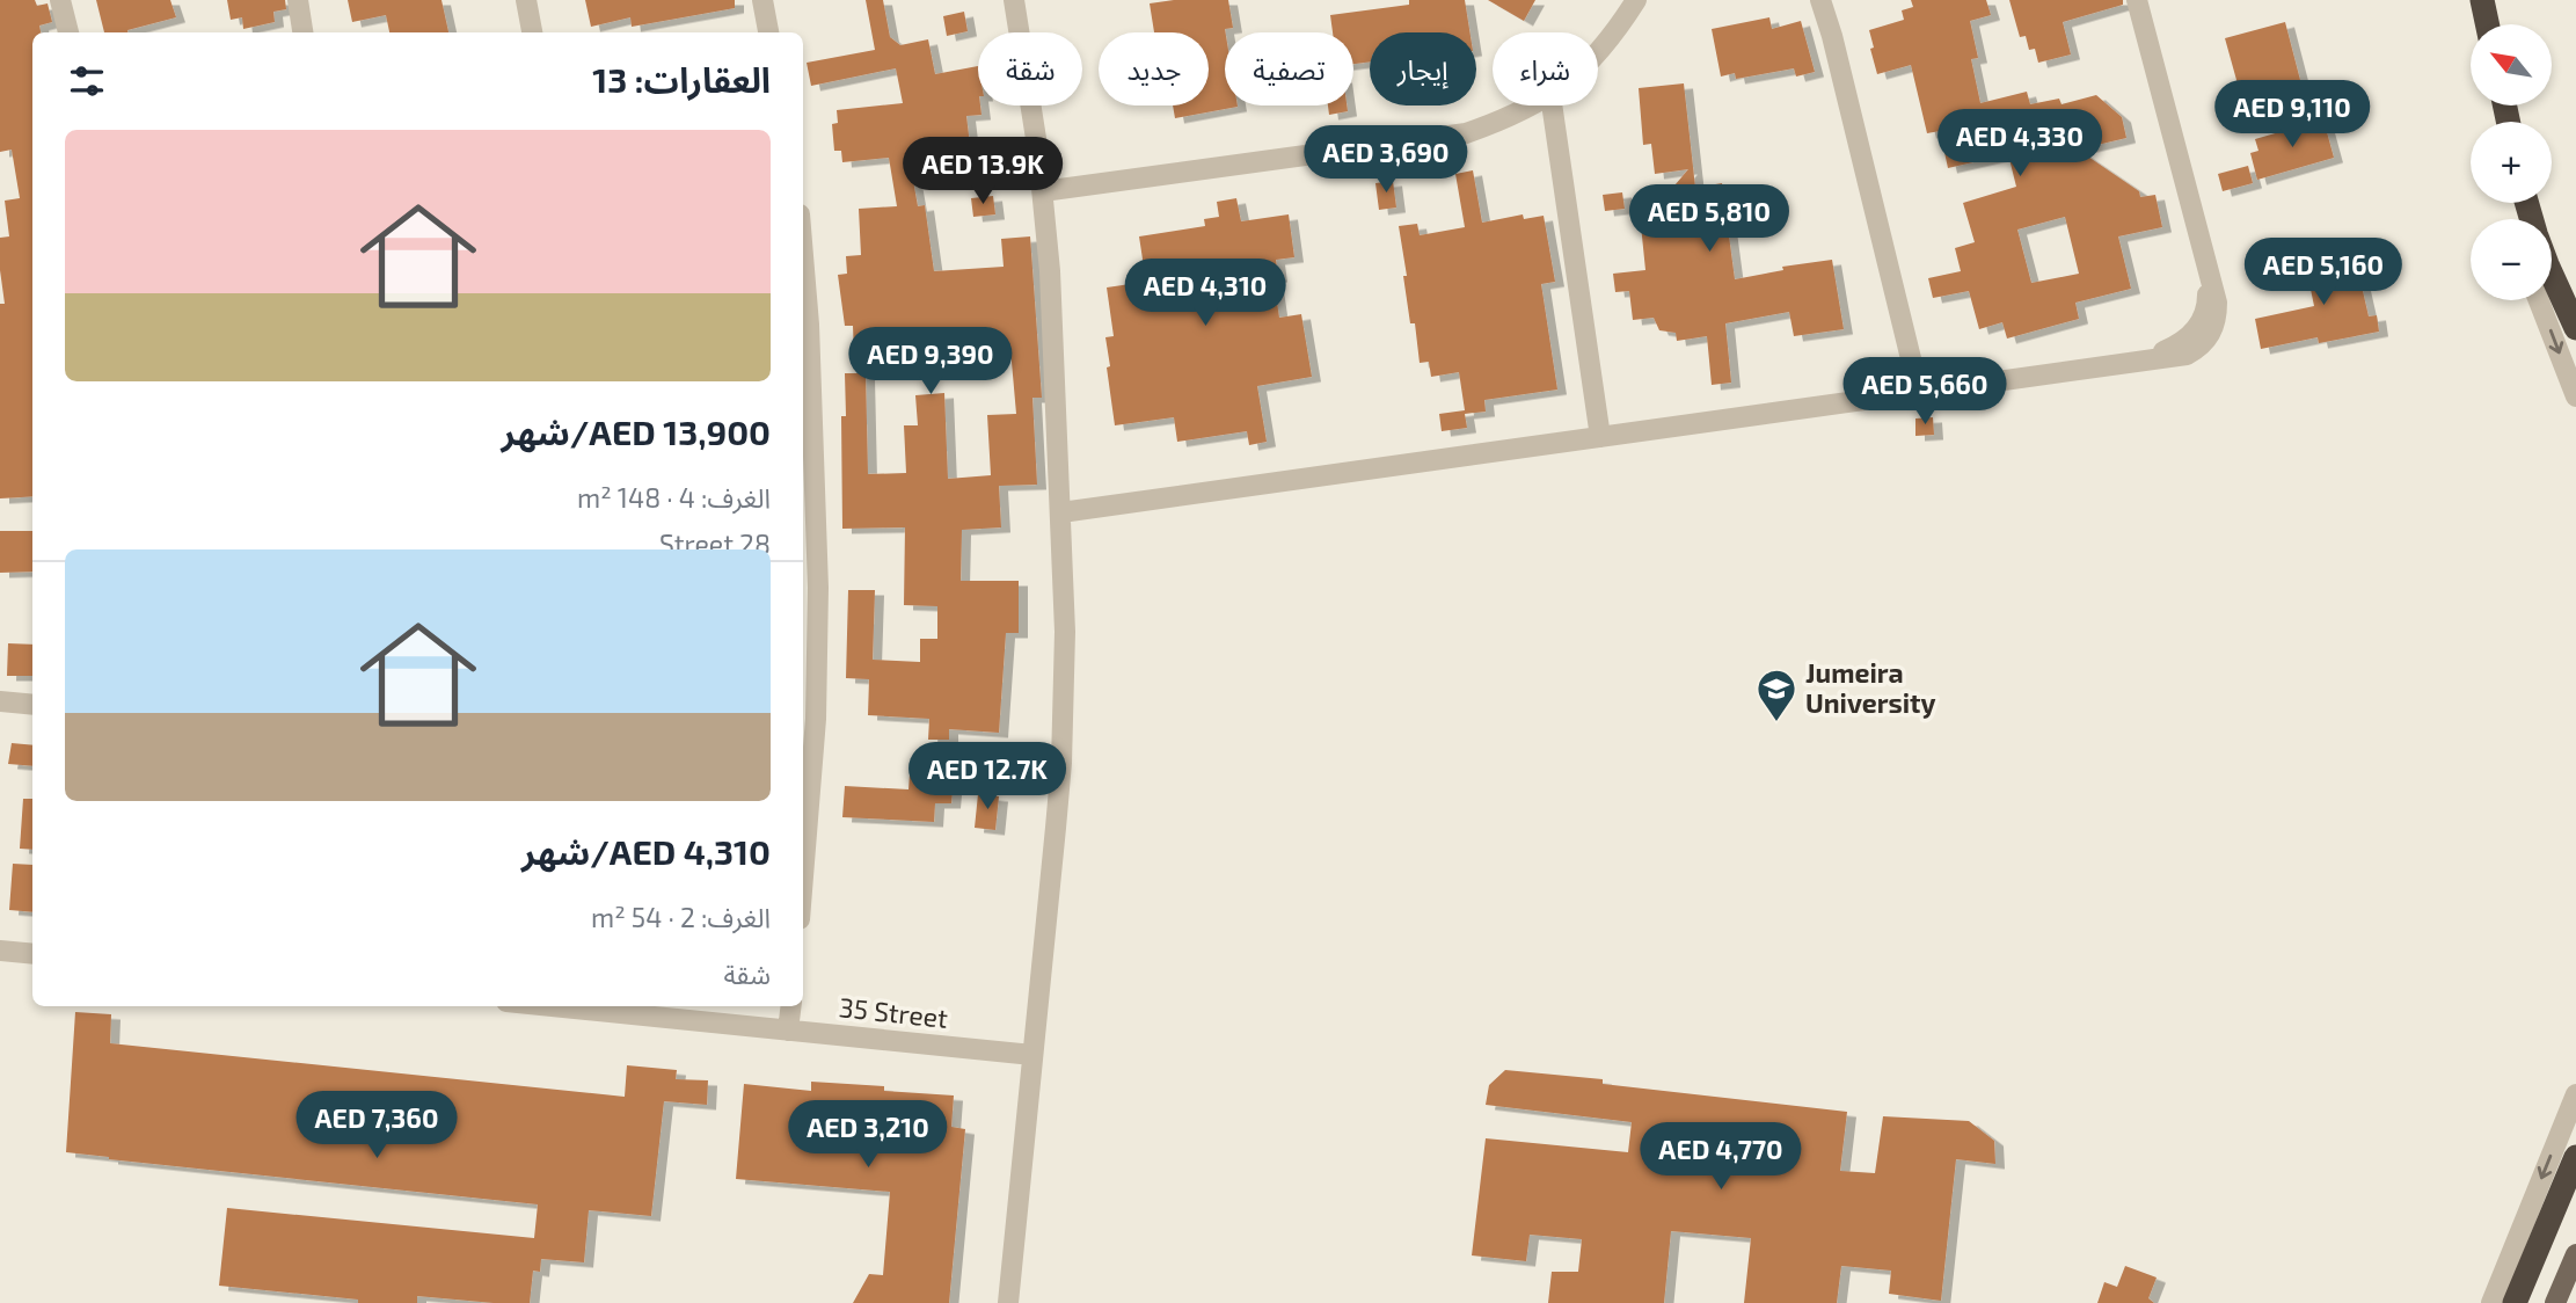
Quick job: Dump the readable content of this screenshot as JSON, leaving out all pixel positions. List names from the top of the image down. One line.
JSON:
{"streets":{"street":["35 Street"]},"places":{"school or university":["Jumeira University"]},"north":"top left","page":{"map_buttons":["+","−"],"chip":["شراء","إيجار","تصفية","جديد","شقة"],"heading":"العقارات: 13","price":["AED 9,110","AED 4,330","AED 3,690","AED 13.9K","AED 5,810","AED 5,160","AED 4,310","AED 9,390","AED 5,660","AED 12.7K","AED 7,360","AED 3,210","AED 4,770"],"list":[{"name":"AED 13,900/شهر","note":"الغرف: 4 · 148 m² · 28 Street"},{"name":"AED 4,310/شهر","note":"الغرف: 2 · 54 m² · شقة"}]}}
